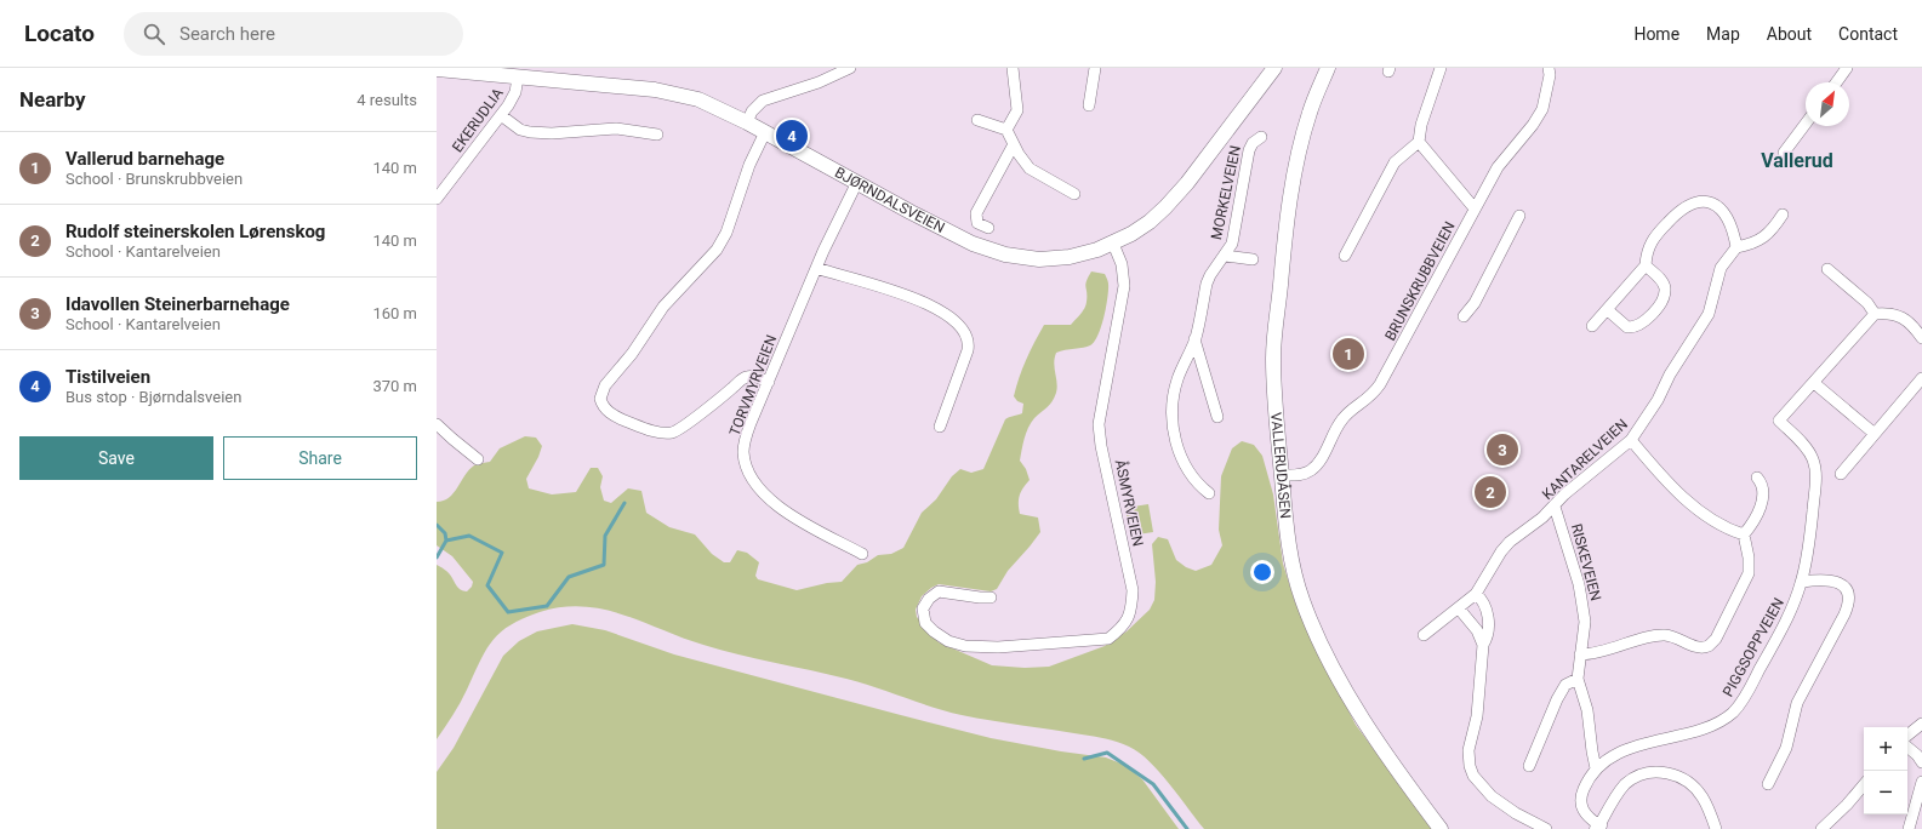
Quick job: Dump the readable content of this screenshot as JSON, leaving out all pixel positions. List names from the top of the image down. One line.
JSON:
{"streets":{"street":["EKERUDLIA","MORKELVEIEN","BJØRNDALSVEIEN","BRUNSKRUBBVEIEN","TORVMYRVEIEN","KANTARELVEIEN","VALLERUDÅSEN","ÅSMYRVEIEN","RISKEVEIEN","PIGGSOPPVEIEN"]},"crossings":[["EKERUDLIA","BJØRNDALSVEIEN"],["BJØRNDALSVEIEN","TORVMYRVEIEN"],["BJØRNDALSVEIEN","ÅSMYRVEIEN"],["BRUNSKRUBBVEIEN","VALLERUDÅSEN"],["KANTARELVEIEN","RISKEVEIEN"],["RISKEVEIEN","PIGGSOPPVEIEN"]],"districts":["Vallerud"],"north":"top right","page":{"header":"Locato","search":"Search here","nav":["Home","Map","About","Contact"],"heading":["Nearby","4 results"],"pins":["4","1","3","2"],"list":[{"mark":"1","name":"Vallerud barnehage","note":"School · Brunskrubbveien","value":"140 m"},{"mark":"2","name":"Rudolf steinerskolen Lørenskog","note":"School · Kantarelveien","value":"140 m"},{"mark":"3","name":"Idavollen Steinerbarnehage","note":"School · Kantarelveien","value":"160 m"},{"mark":"4","name":"Tistilveien","note":"Bus stop · Bjørndalsveien","value":"370 m"}],"buttons":["Save","Share"],"map_buttons":["+","−"]}}
